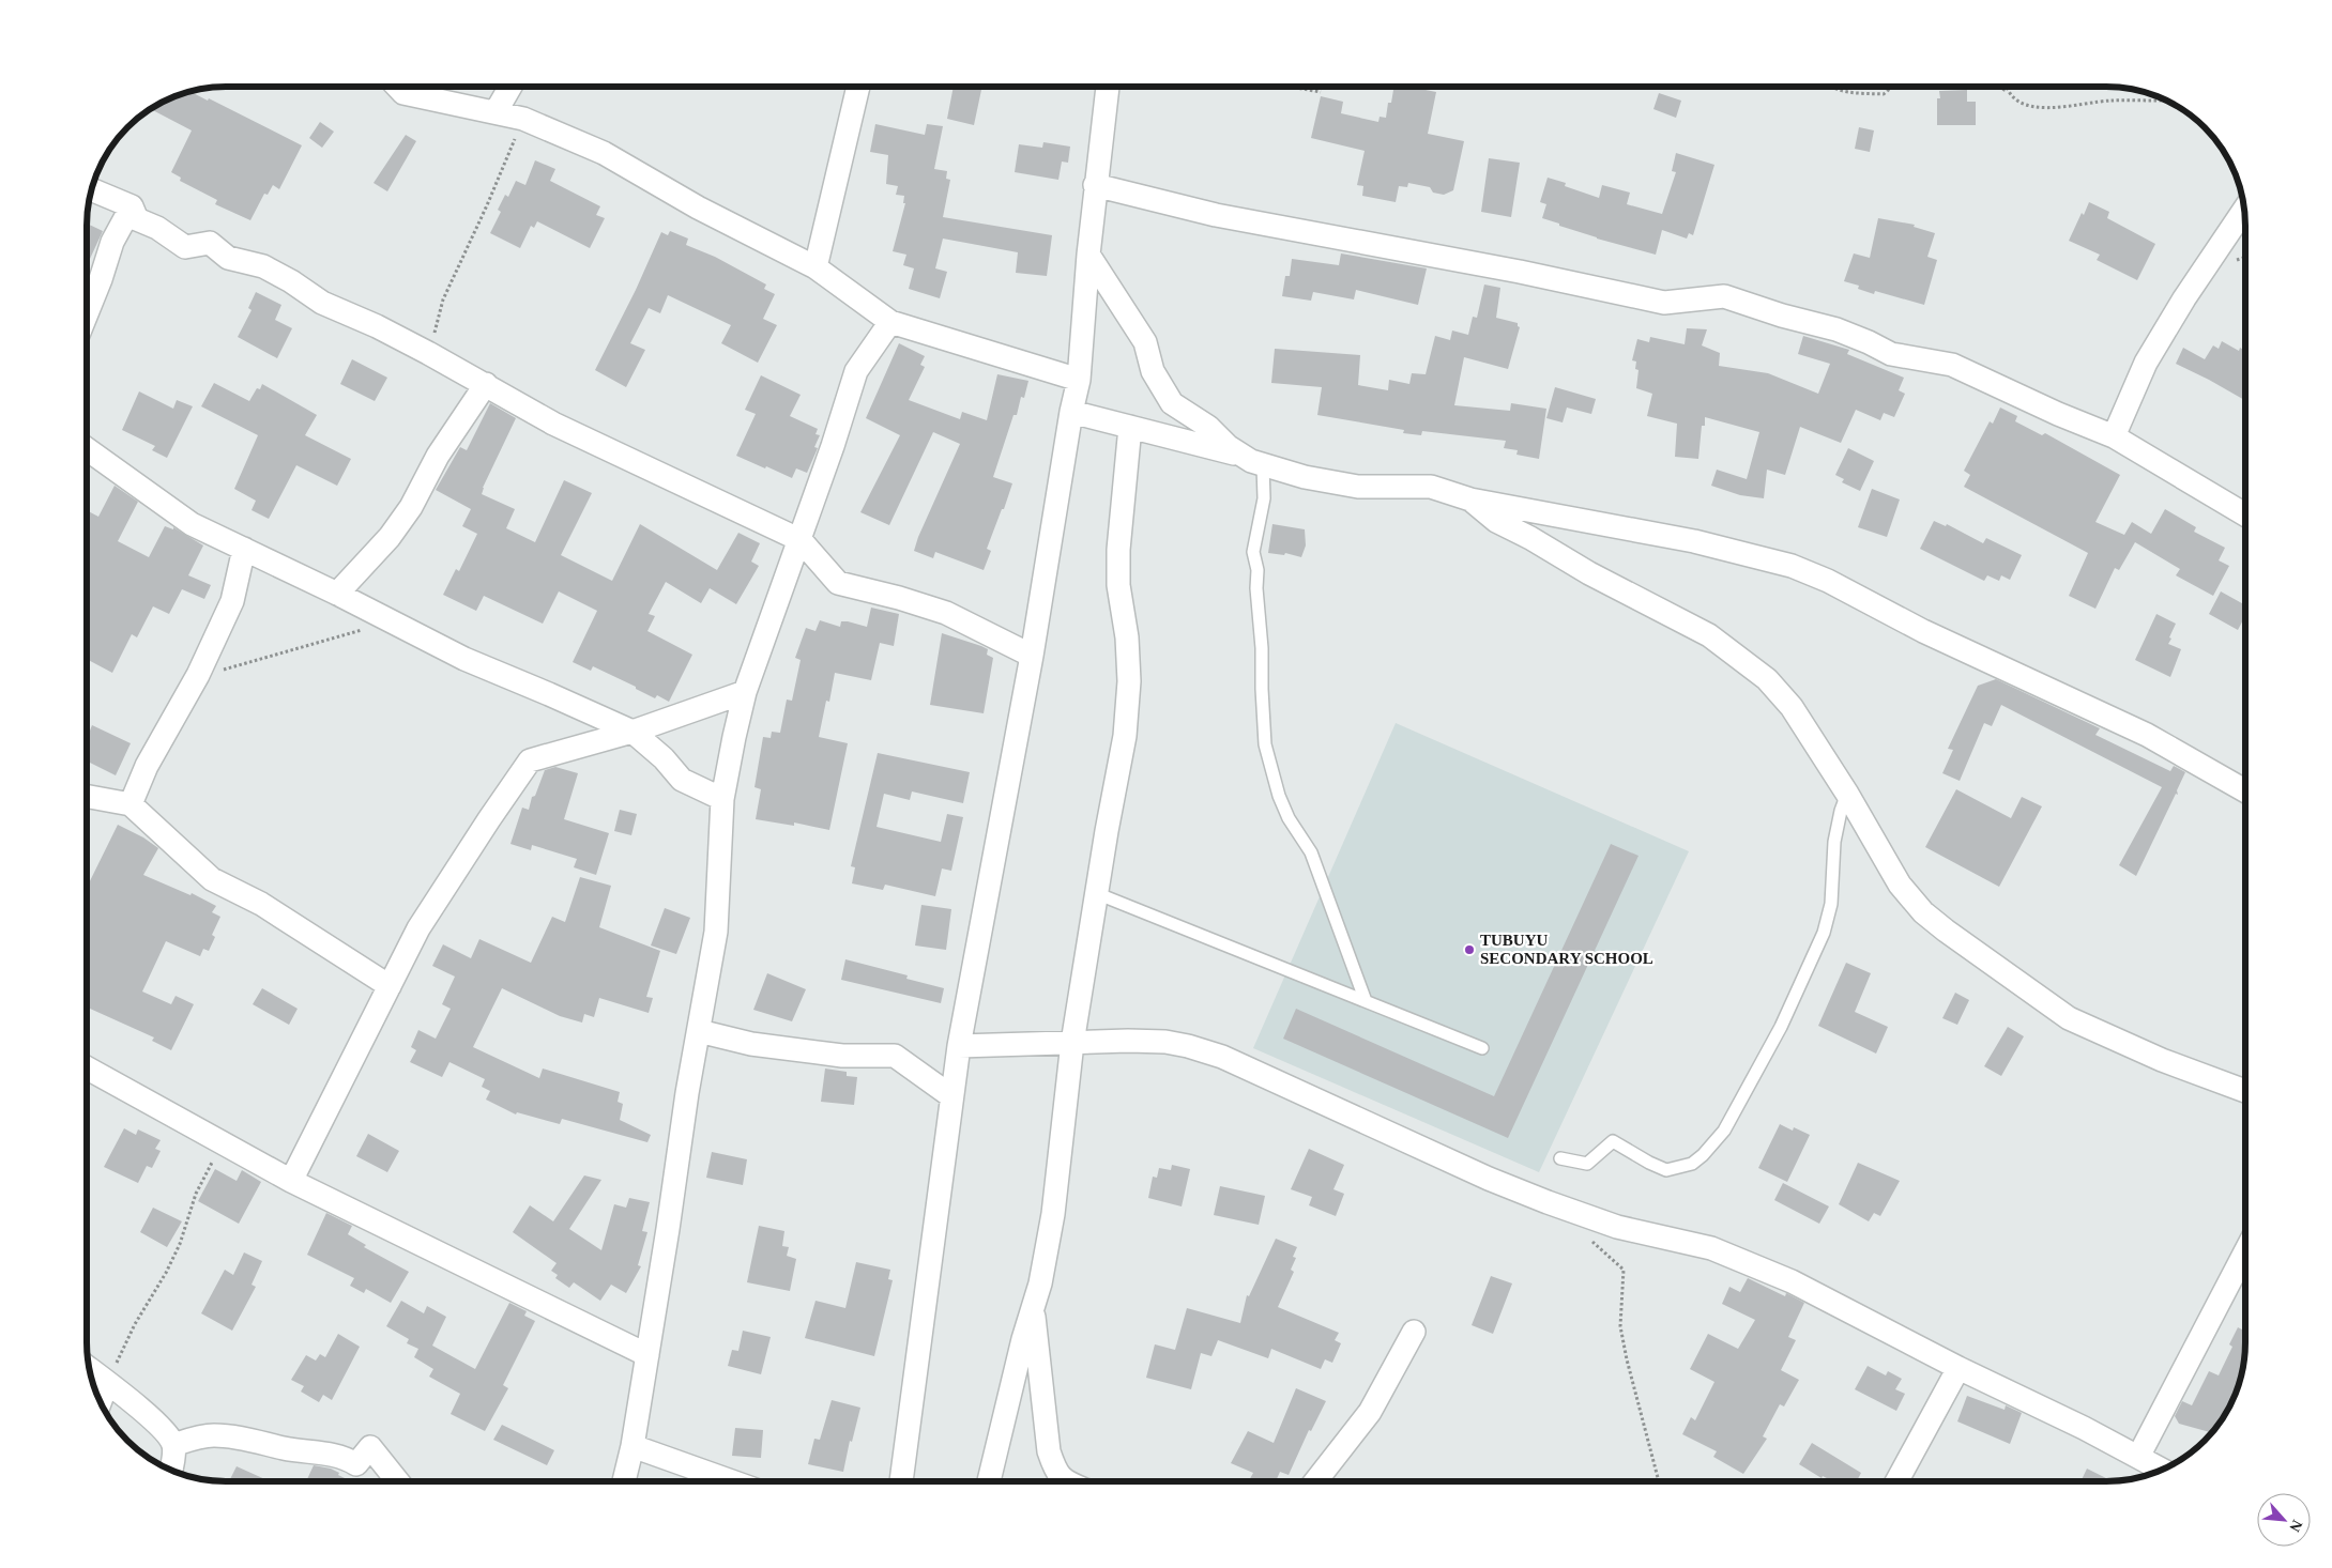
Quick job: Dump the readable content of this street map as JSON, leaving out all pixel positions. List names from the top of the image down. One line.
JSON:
{"places":["TUBUYU SECONDARY SCHOOL"],"north":"bottom right"}
